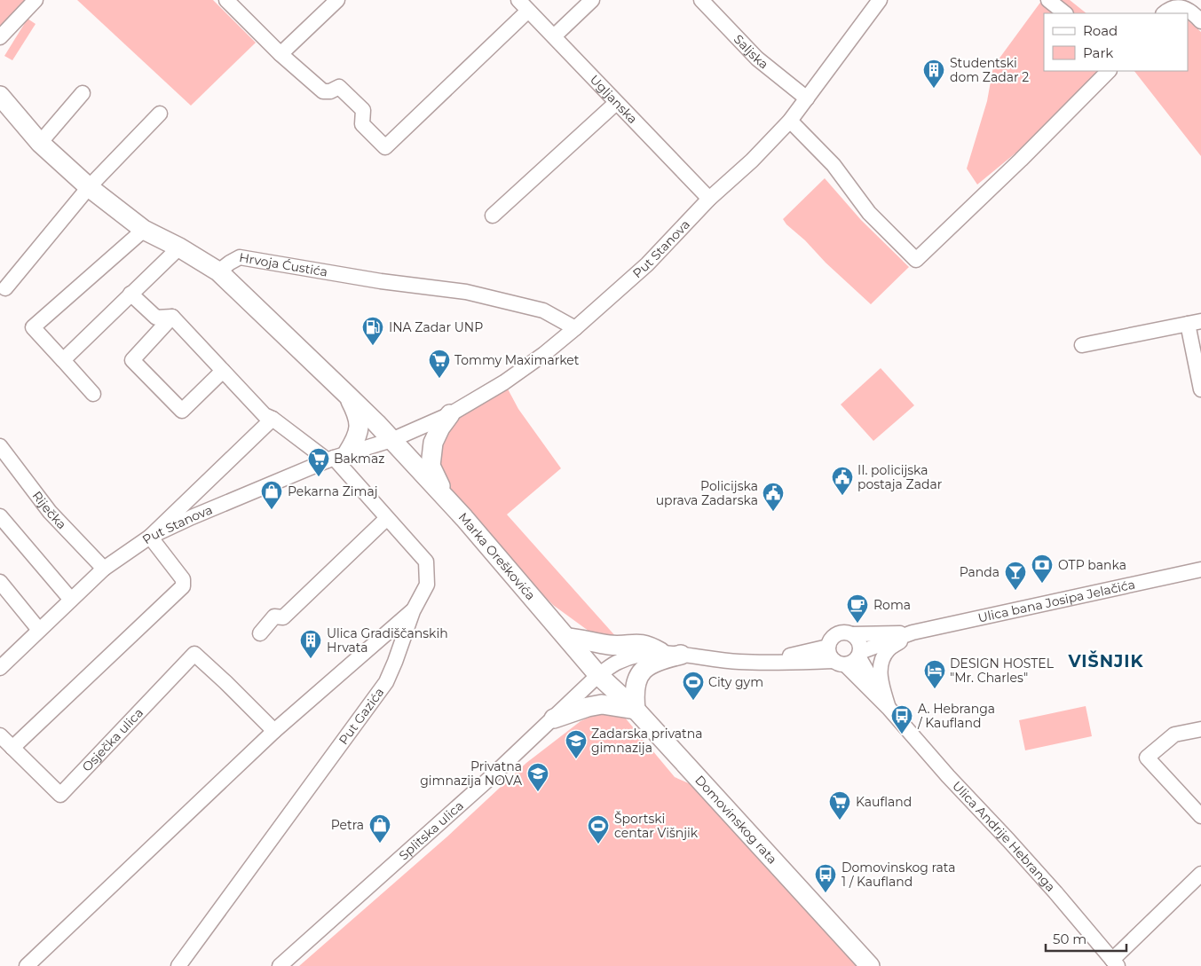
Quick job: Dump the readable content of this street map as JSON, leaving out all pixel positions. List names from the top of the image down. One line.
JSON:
{"streets":{"main road":["Marka Oreškovića","Domovinskog rata"],"street":["Saljska","Ugljanska","Put Stanova","Hrvoja Ćustića","Riječka","Ulica bana Josipa Jelačića","Put Gazića","Osječka ulica","Splitska ulica","Ulica Andrije Hebranga"]},"crossings":[["Saljska","Put Stanova"],["Ugljanska","Put Stanova"],["Put Stanova","Hrvoja Ćustića"],["Put Stanova","Riječka"],["Put Stanova","Marka Oreškovića"],["Put Stanova","Put Gazića"],["Marka Oreškovića","Domovinskog rata"],["Marka Oreškovića","Splitska ulica"],["Ulica bana Josipa Jelačića","Ulica Andrije Hebranga"],["Domovinskog rata","Splitska ulica"]],"districts":["VIŠNJIK"],"places":{"building":["Studentski dom Zadar 2","Ulica Gradiščanskih Hrvata"],"fuel station":["INA Zadar UNP"],"supermarket":["Tommy Maximarket","Bakmaz","Kaufland"],"public building":["II. policijska postaja Zadar","Policijska uprava Zadarska"],"shop":["Pekarna Zimaj","Petra"],"bank":["OTP banka"],"bar":["Panda"],"cafe":["Roma"],"hotel":["DESIGN HOSTEL \"Mr. Charles\""],"sports":["City gym","Športski centar Višnjik"],"bus stop":["A. Hebranga / Kaufland","Domovinskog rata 1 / Kaufland"],"school or university":["Zadarska privatna gimnazija","Privatna gimnazija NOVA"]},"legend":["Road","Park"],"scale_bar":"50 m"}
